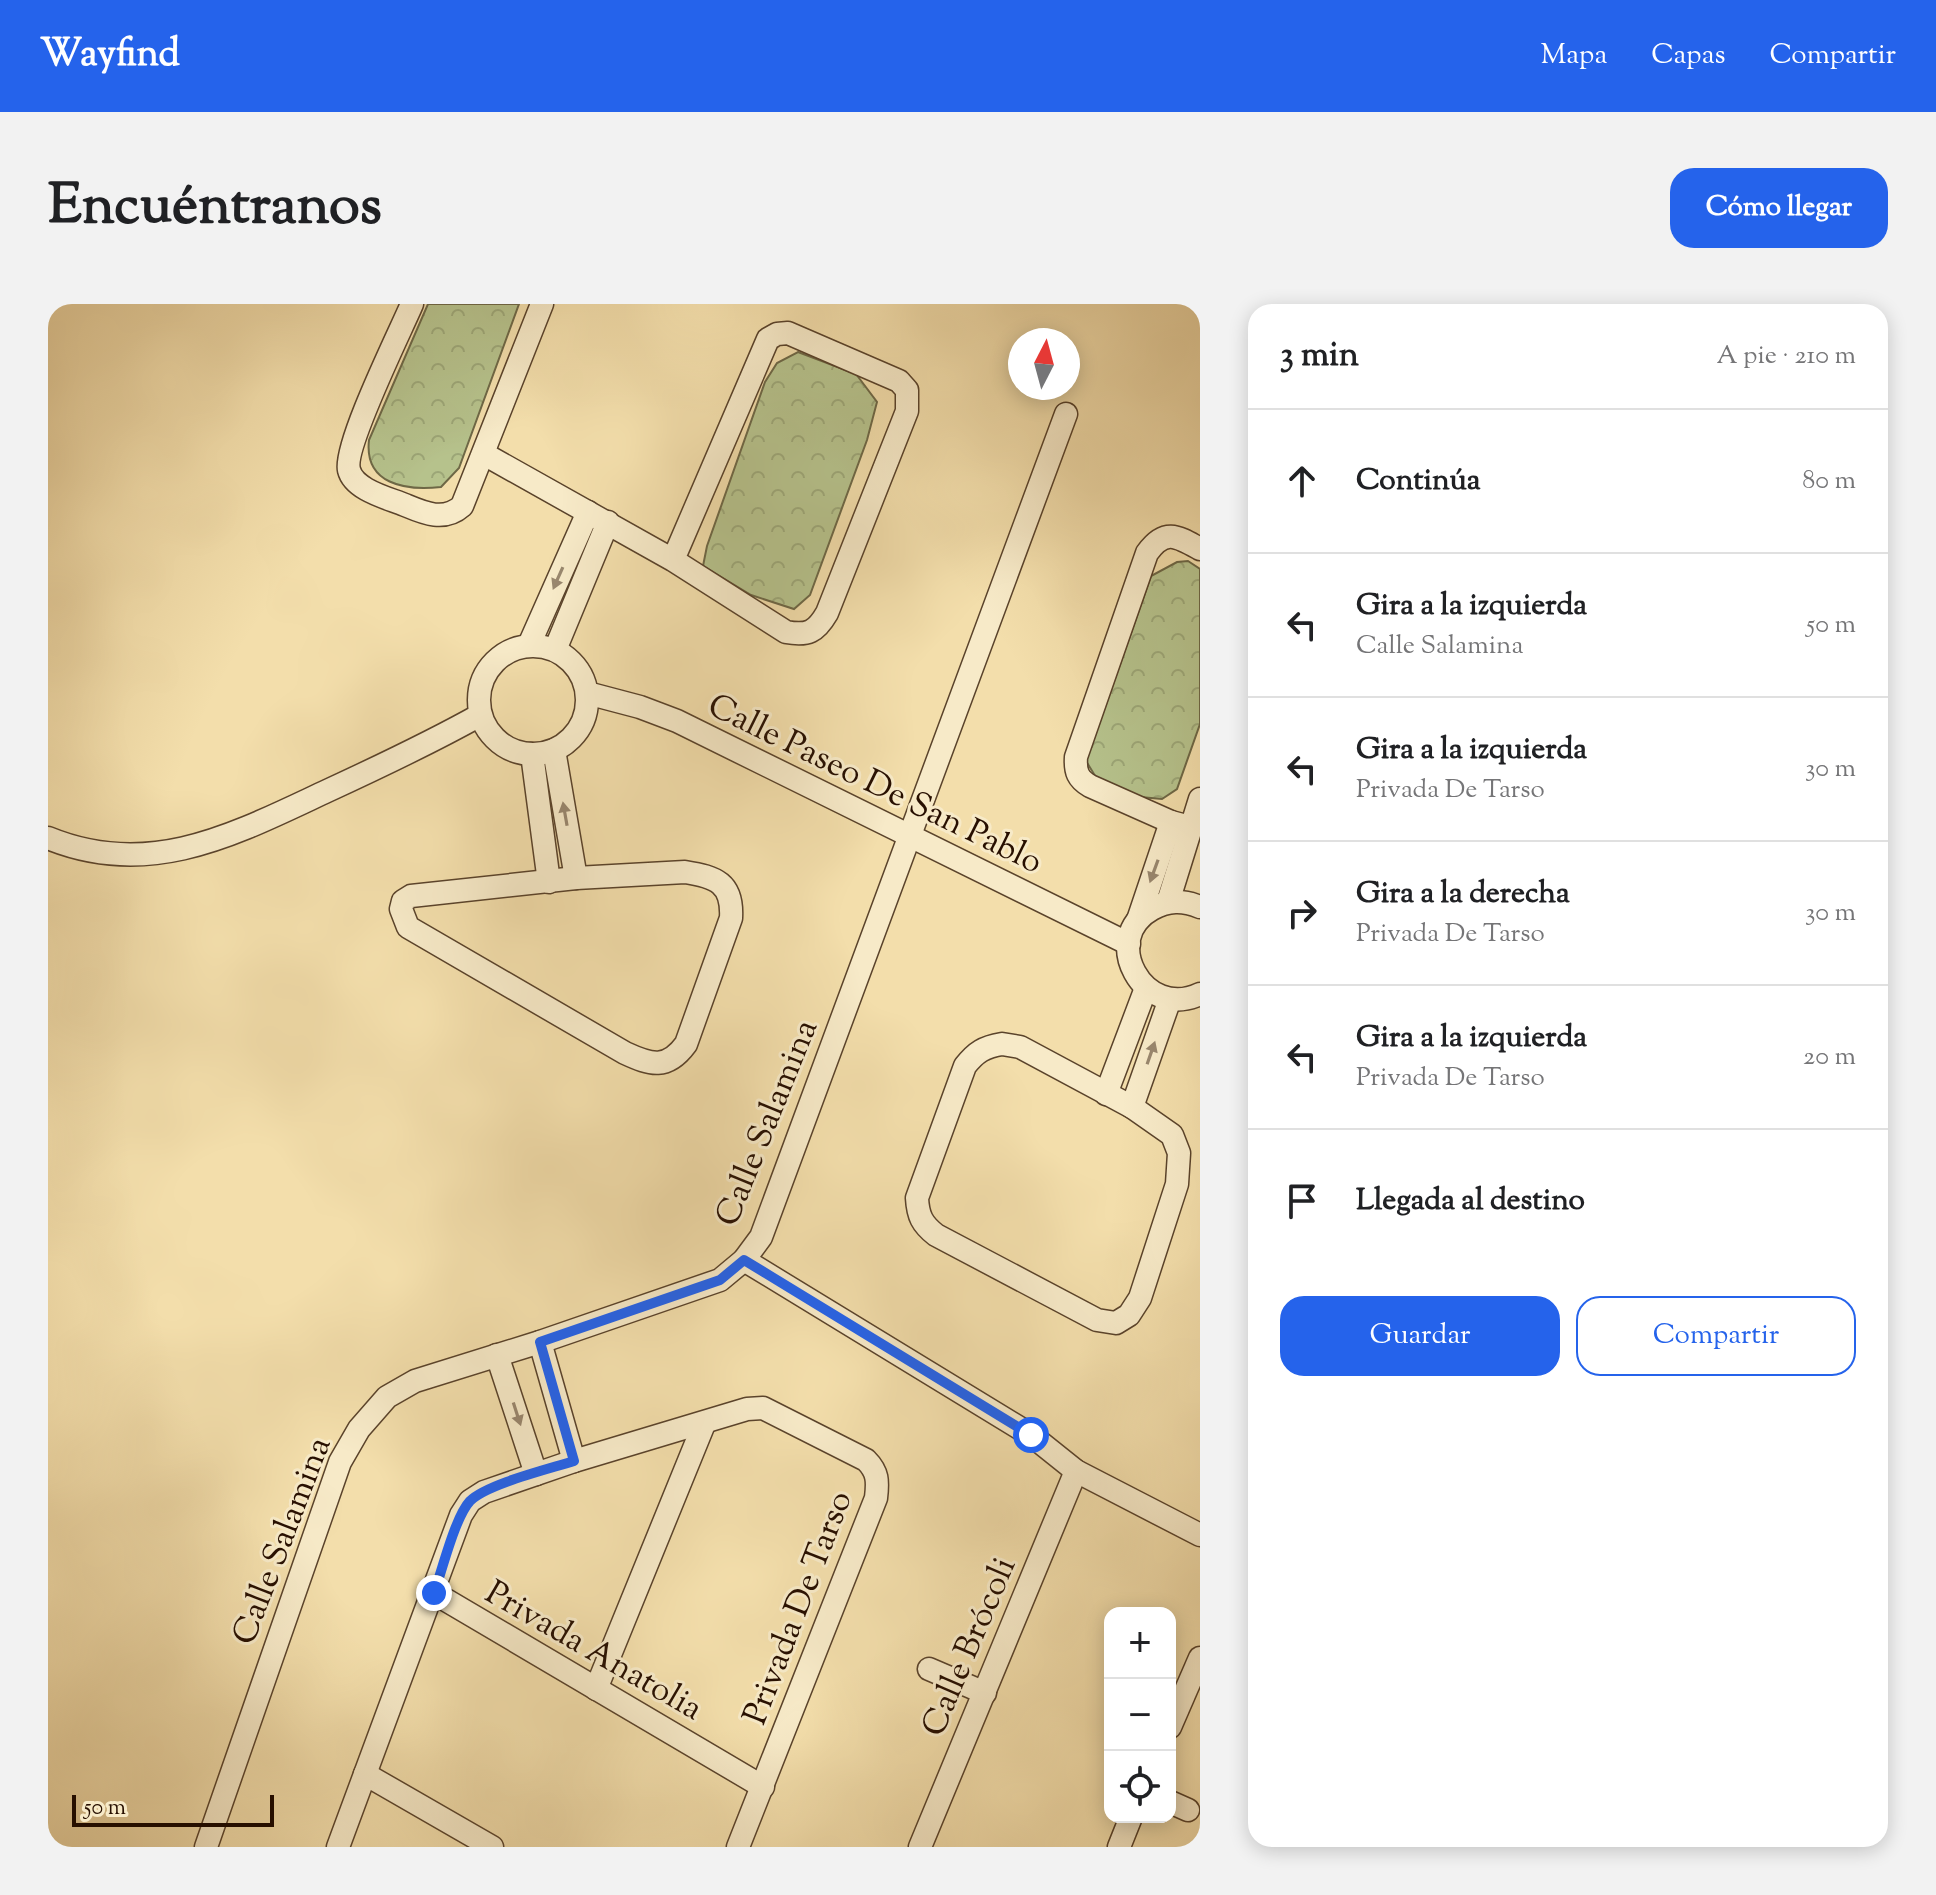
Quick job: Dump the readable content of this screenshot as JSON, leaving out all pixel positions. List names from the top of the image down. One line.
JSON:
{"streets":{"street":["Calle Paseo De San Pablo","Calle Salamina","Privada De Tarso","Calle Brócoli","Privada Anatolia"]},"crossings":[["Calle Paseo De San Pablo","Calle Salamina"],["Privada De Tarso","Privada Anatolia"]],"scale_bar":"50 m","north":"top","page":{"header":"Wayfind","nav":["Mapa","Capas","Compartir"],"title":"Encuéntranos","buttons":["Cómo llegar",["Guardar","Compartir"]],"heading":["3 min","A pie · 210 m"],"list":[["Continúa","80 m"],["Gira a la izquierda","Calle Salamina","50 m"],["Gira a la izquierda","Privada De Tarso","30 m"],["Gira a la derecha","Privada De Tarso","30 m"],["Gira a la izquierda","Privada De Tarso","20 m"],"Llegada al destino"],"map_buttons":["+","−"],"scale":"50 m"}}
